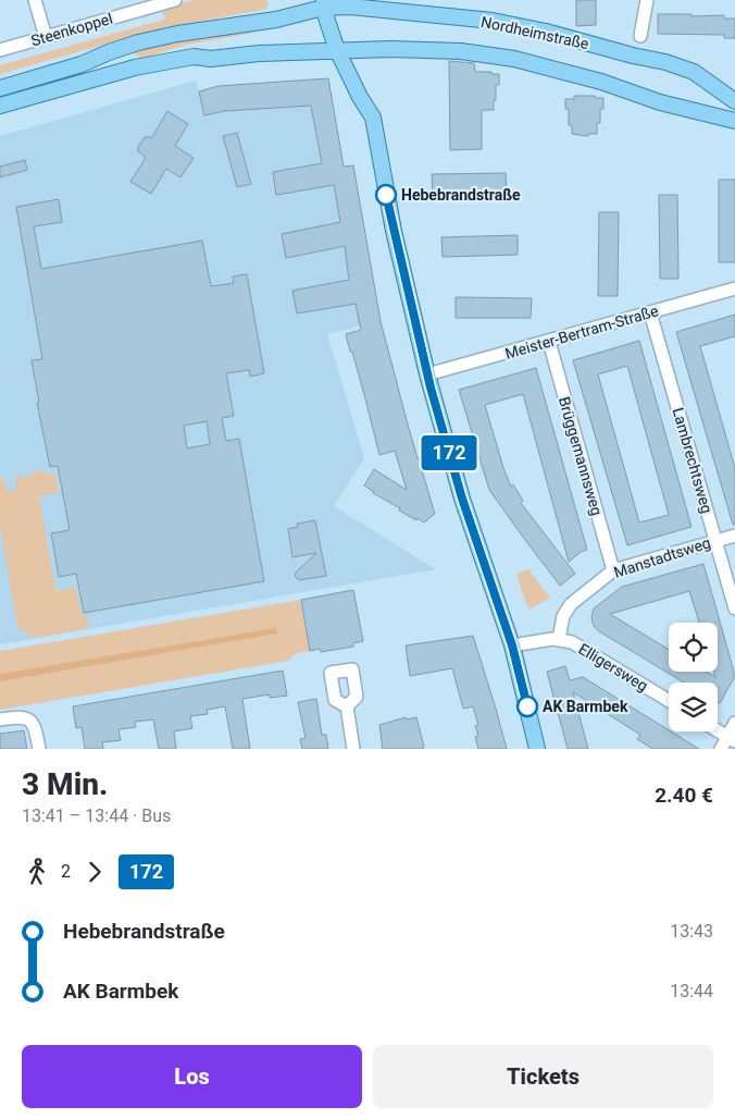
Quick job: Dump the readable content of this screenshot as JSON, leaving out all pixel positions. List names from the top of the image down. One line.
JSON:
{"streets":{"main road":["Nordheimstraße"],"street":["Steenkoppel","Meister-Bertram-Straße","Brüggemannsweg","Lambrechtsweg","Manstadtsweg","Elligersweg"]},"crossings":[["Meister-Bertram-Straße","Brüggemannsweg"],["Meister-Bertram-Straße","Lambrechtsweg"],["Brüggemannsweg","Manstadtsweg"],["Lambrechtsweg","Manstadtsweg"],["Manstadtsweg","Elligersweg"]],"places":["Hebebrandstraße","AK Barmbek"],"lines":["bus line 172"],"page":{"on_map":"172","heading":["3 Min.","13:41 – 13:44 · Bus","2.40 €"],"legs":["2","172"],"list":[{"name":"Hebebrandstraße","value":"13:43"},{"name":"AK Barmbek","value":"13:44"}],"buttons":["Los","Tickets"]}}
